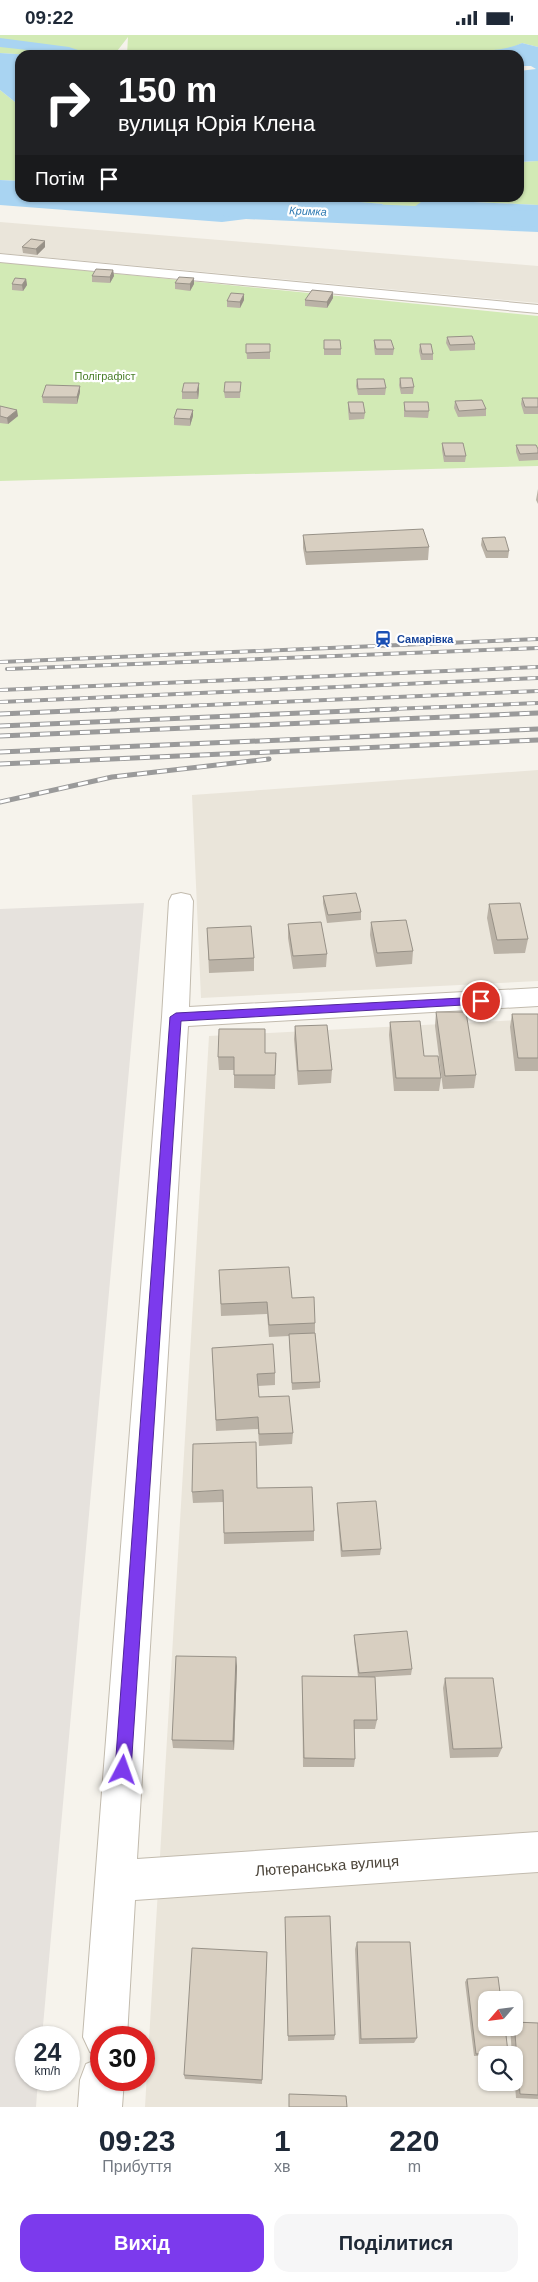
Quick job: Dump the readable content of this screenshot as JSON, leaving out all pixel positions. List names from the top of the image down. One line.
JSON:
{"streets":{"street":["Лютеранська вулиця"]},"water":["Кримка"],"parks":["Поліграфіст"],"places":{"station":["Самарівка"]},"north":"bottom left","page":{"status":"09:22","turn":["150 m","вулиця Юрія Клена"],"then":"Потім","speed":"24 km/h","limit":"30","eta":["09:23","Прибуття","1","хв","220","m"],"buttons":["Вихід","Поділитися"]}}
